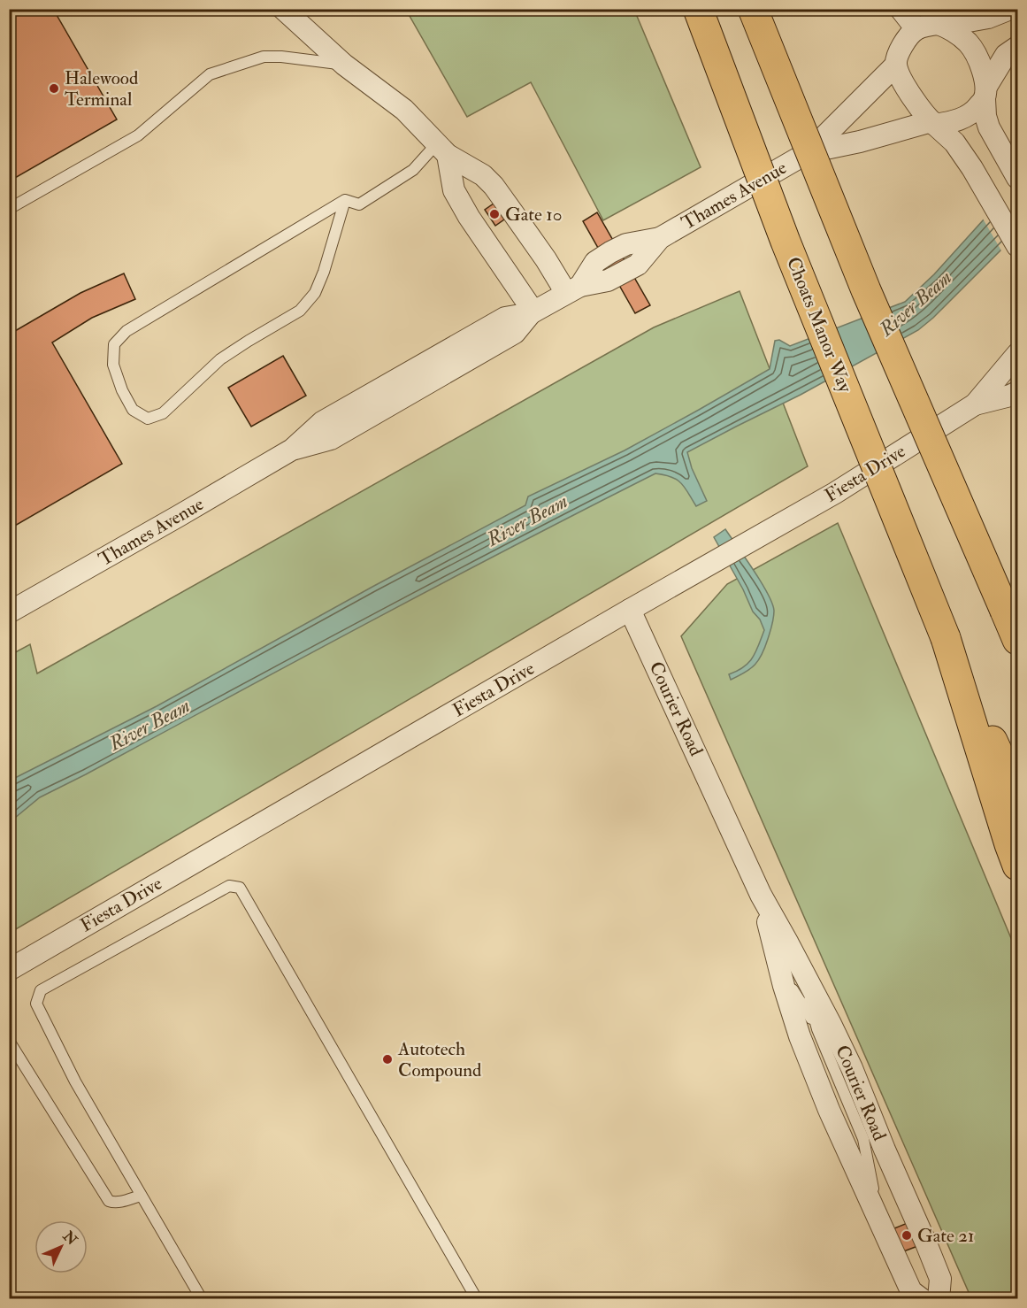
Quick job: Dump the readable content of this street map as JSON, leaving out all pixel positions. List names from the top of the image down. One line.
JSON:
{"streets":{"highway":["Choats Manor Way"],"street":["Thames Avenue","Fiesta Drive","Courier Road"]},"crossings":[["Fiesta Drive","Courier Road"]],"water":["River Beam"],"places":["Halewood Terminal","Gate 10","Autotech Compound","Gate 21"],"north":"top right"}
